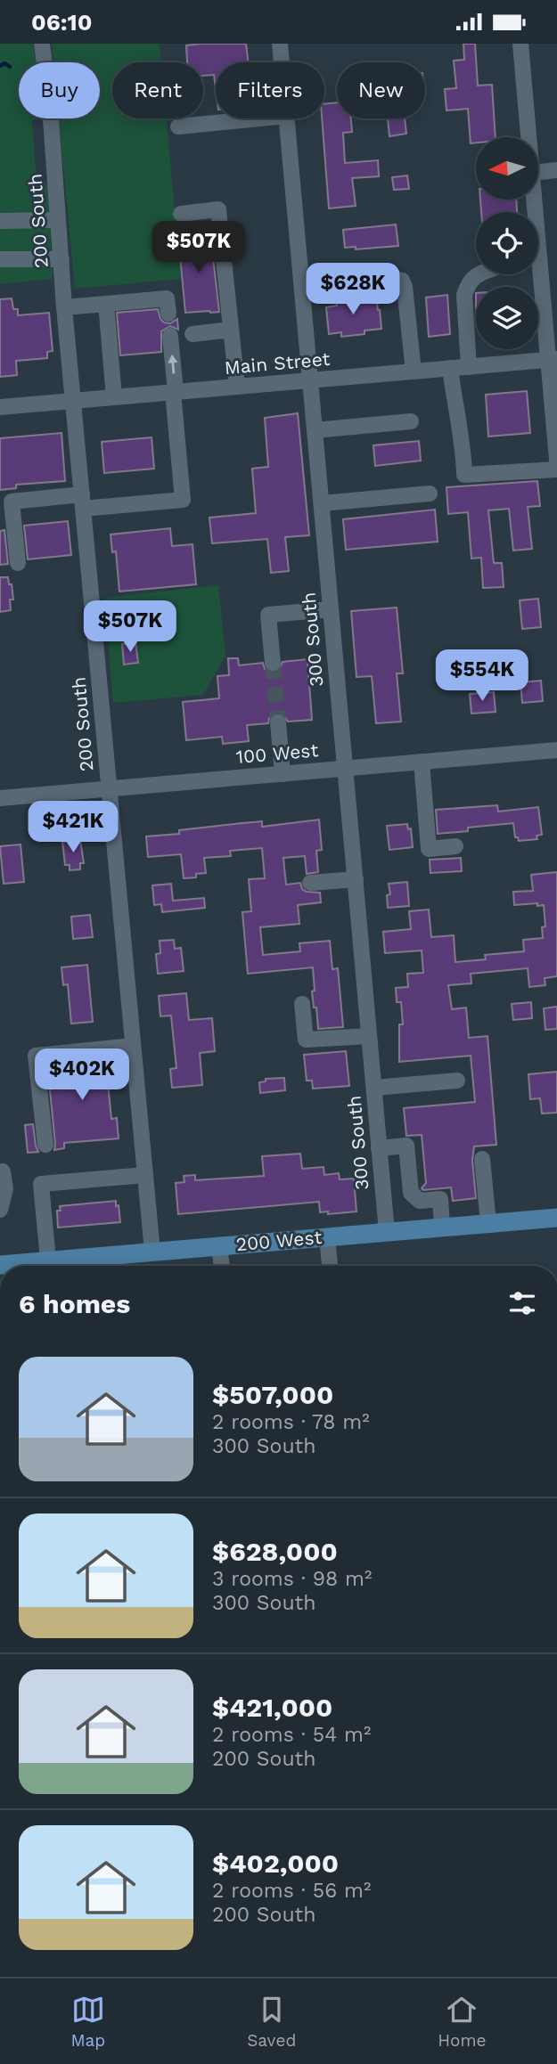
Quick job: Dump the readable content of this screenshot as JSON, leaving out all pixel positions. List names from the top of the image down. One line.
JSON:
{"streets":{"main road":["200 West"],"street":["200 South","Main Street","300 South","100 West"]},"crossings":[["200 South","Main Street"],["200 South","100 West"],["200 South","200 West"],["Main Street","300 South"],["300 South","100 West"],["300 South","200 West"]],"north":"left","page":{"status":"06:10","chip":["Buy","Rent","Filters","New"],"price":["$507K","$628K","$507K","$554K","$421K","$402K"],"heading":"6 homes","list":[{"name":"$507,000","note":"2 rooms · 78 m² · 300 South"},{"name":"$628,000","note":"3 rooms · 98 m² · 300 South"},{"name":"$421,000","note":"2 rooms · 54 m² · 200 South"},{"name":"$402,000","note":"2 rooms · 56 m² · 200 South"}],"tabs":["Map","Saved","Home"]}}
